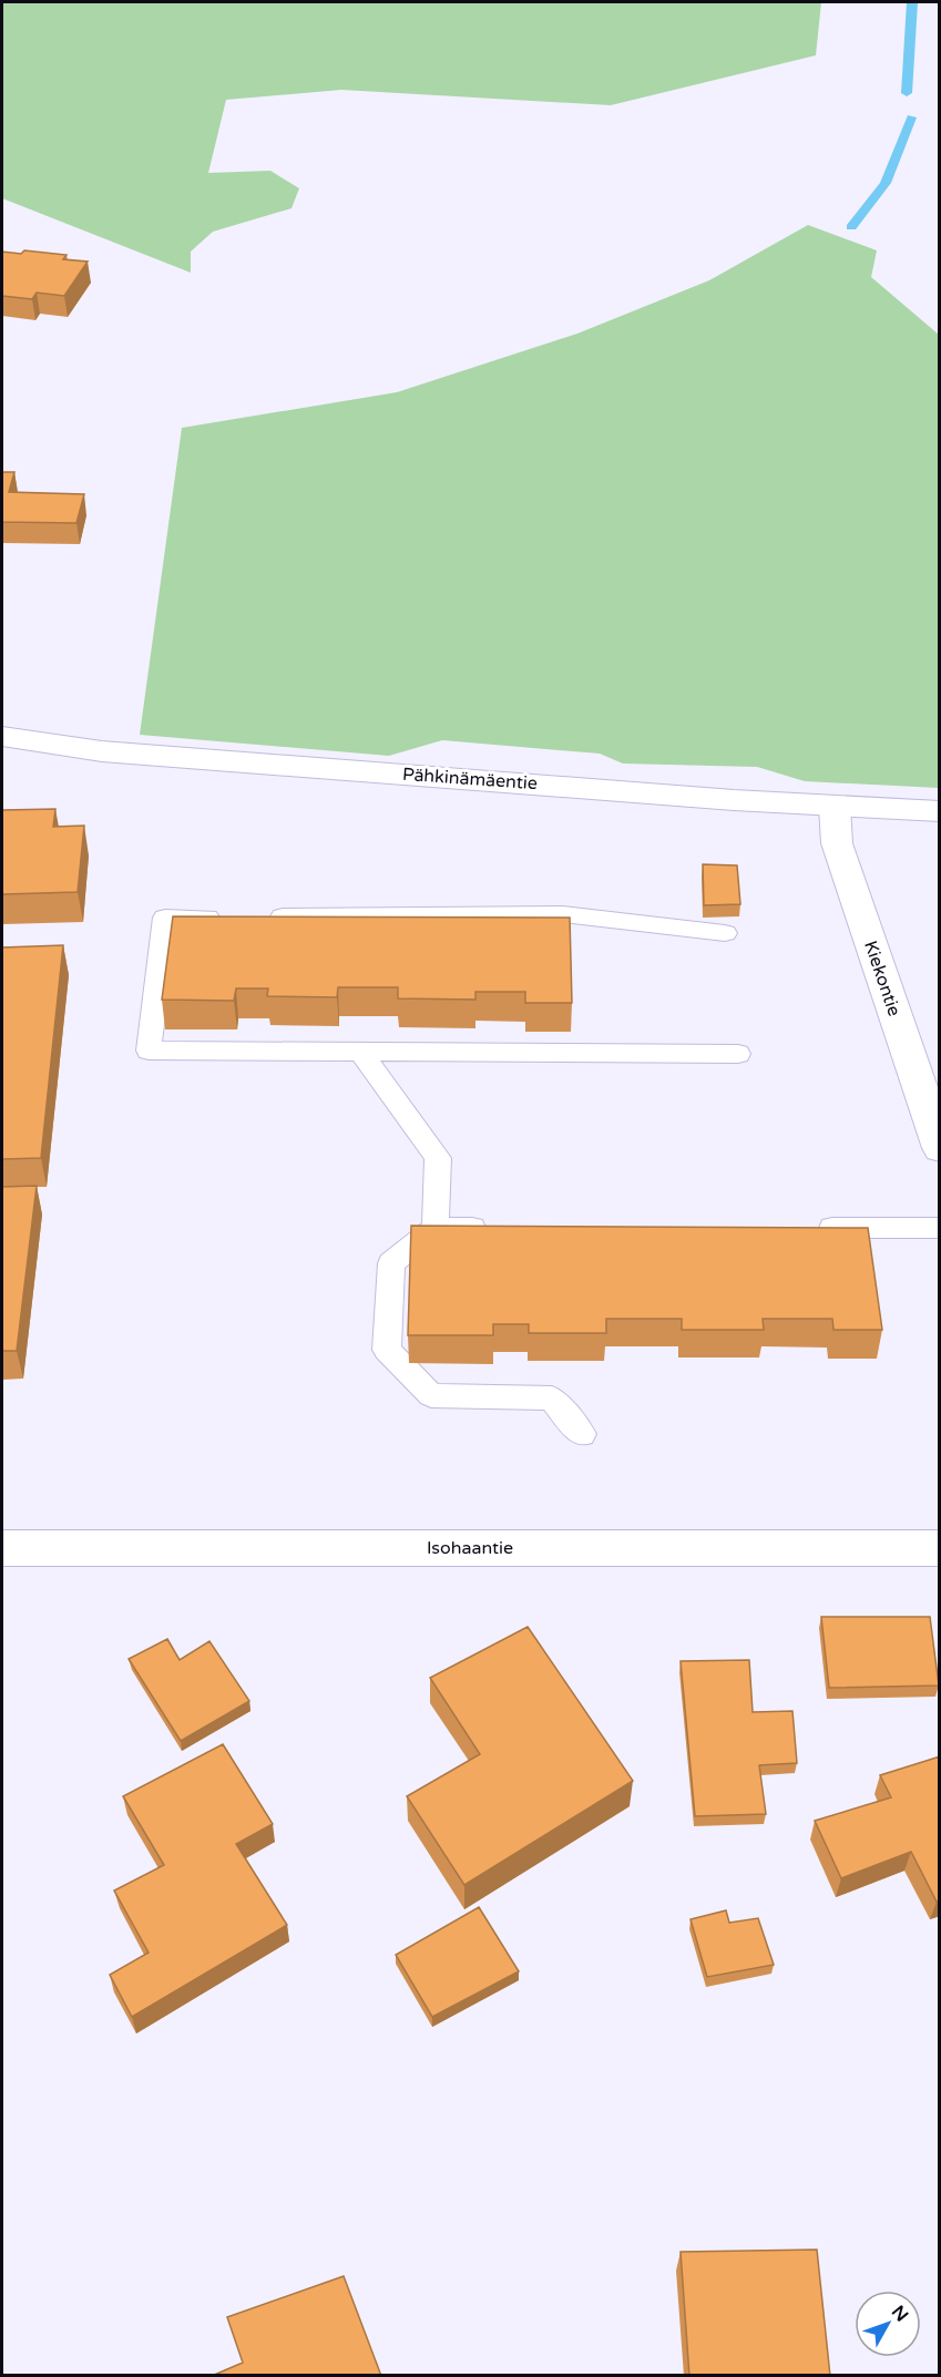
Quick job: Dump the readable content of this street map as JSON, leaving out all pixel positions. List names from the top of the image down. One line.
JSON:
{"streets":{"street":["Pähkinämäentie","Kiekontie","Isohaantie"]},"crossings":[["Pähkinämäentie","Kiekontie"]],"north":"top right"}
